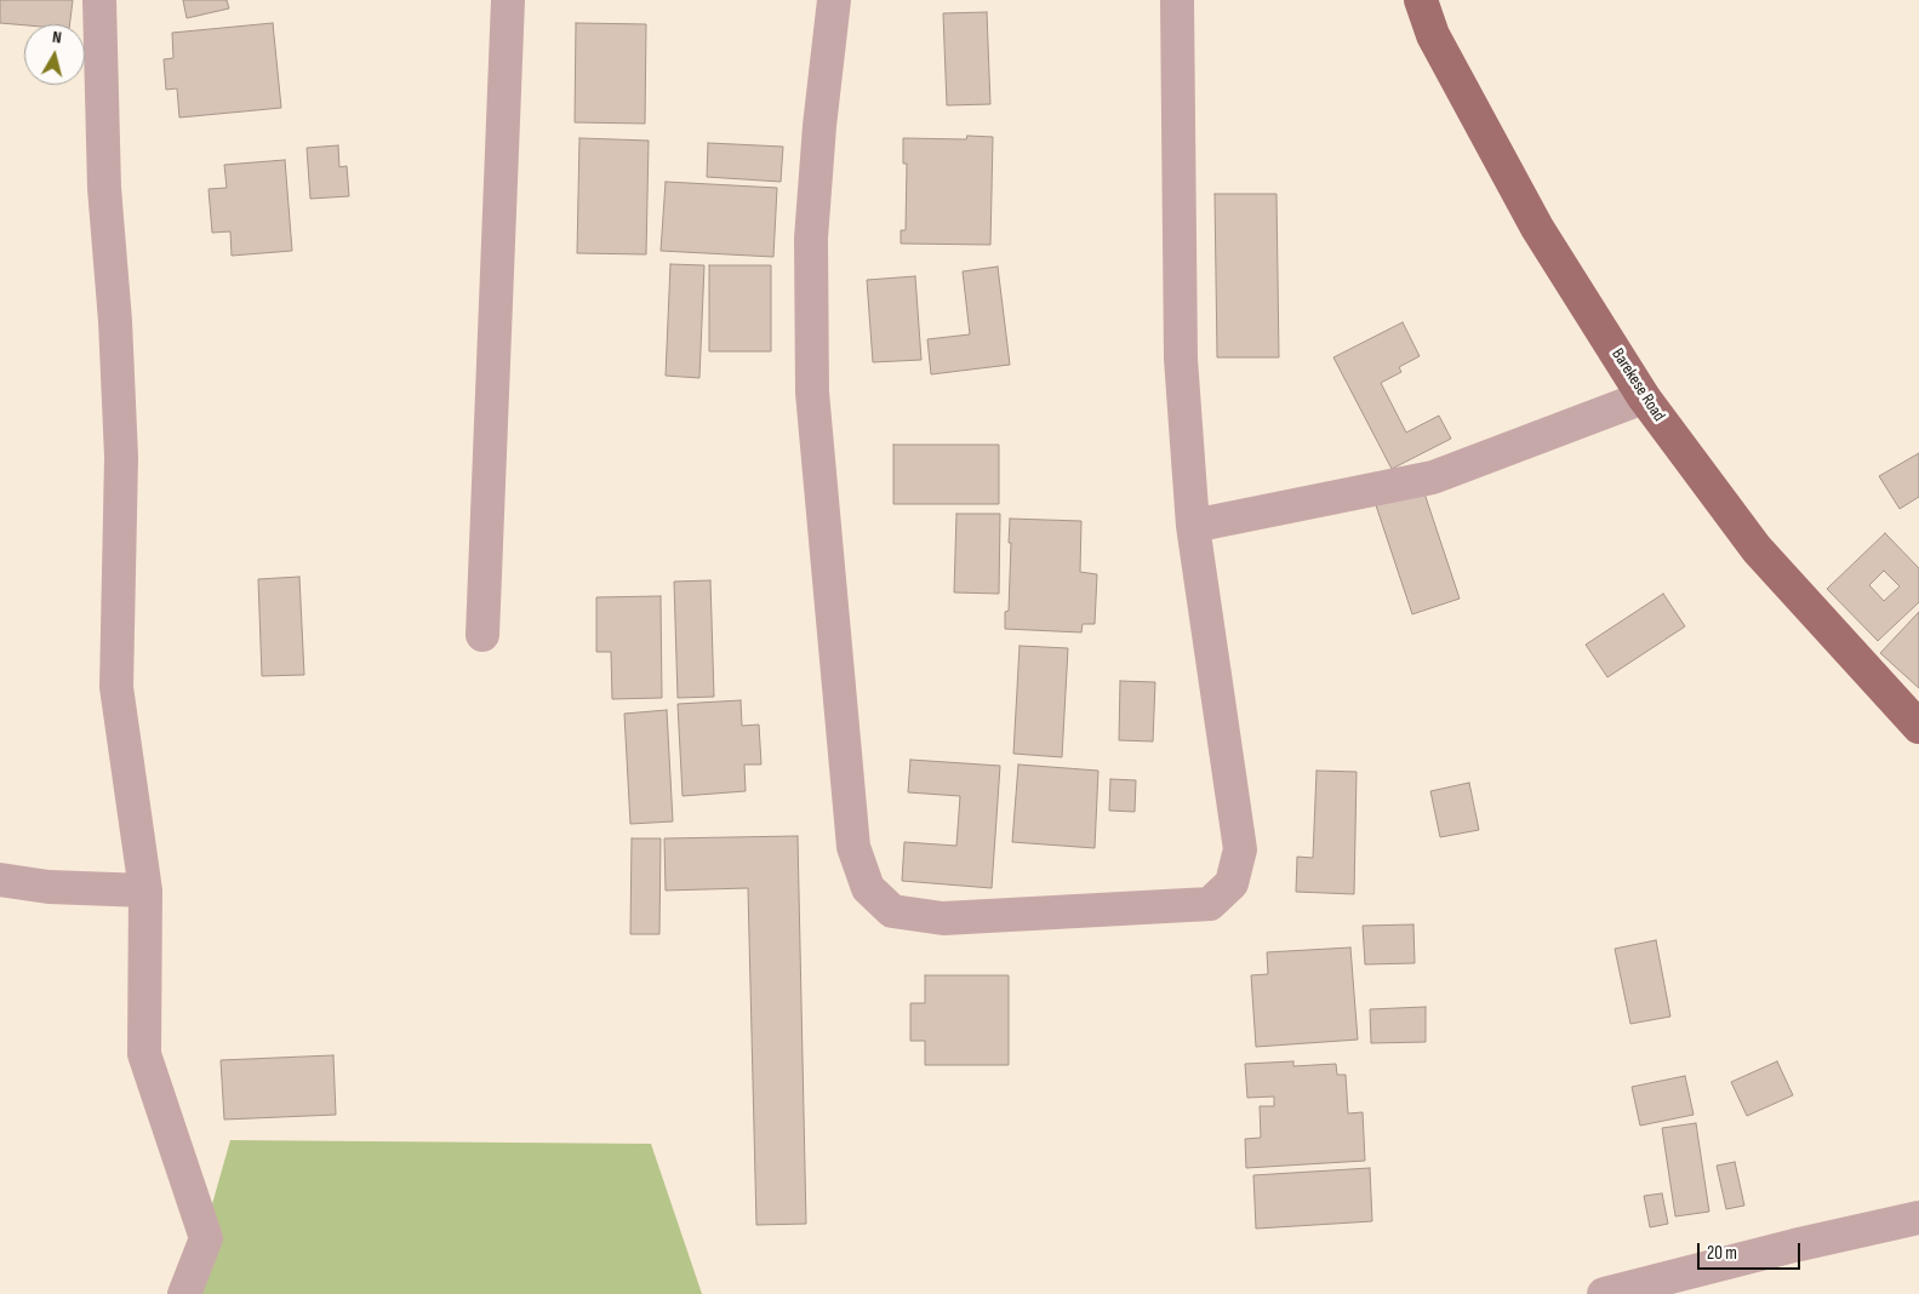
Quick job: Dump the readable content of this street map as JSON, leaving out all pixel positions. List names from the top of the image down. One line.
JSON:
{"streets":{"main road":["Barekese Road"]},"scale_bar":"20 m","north":"top"}
